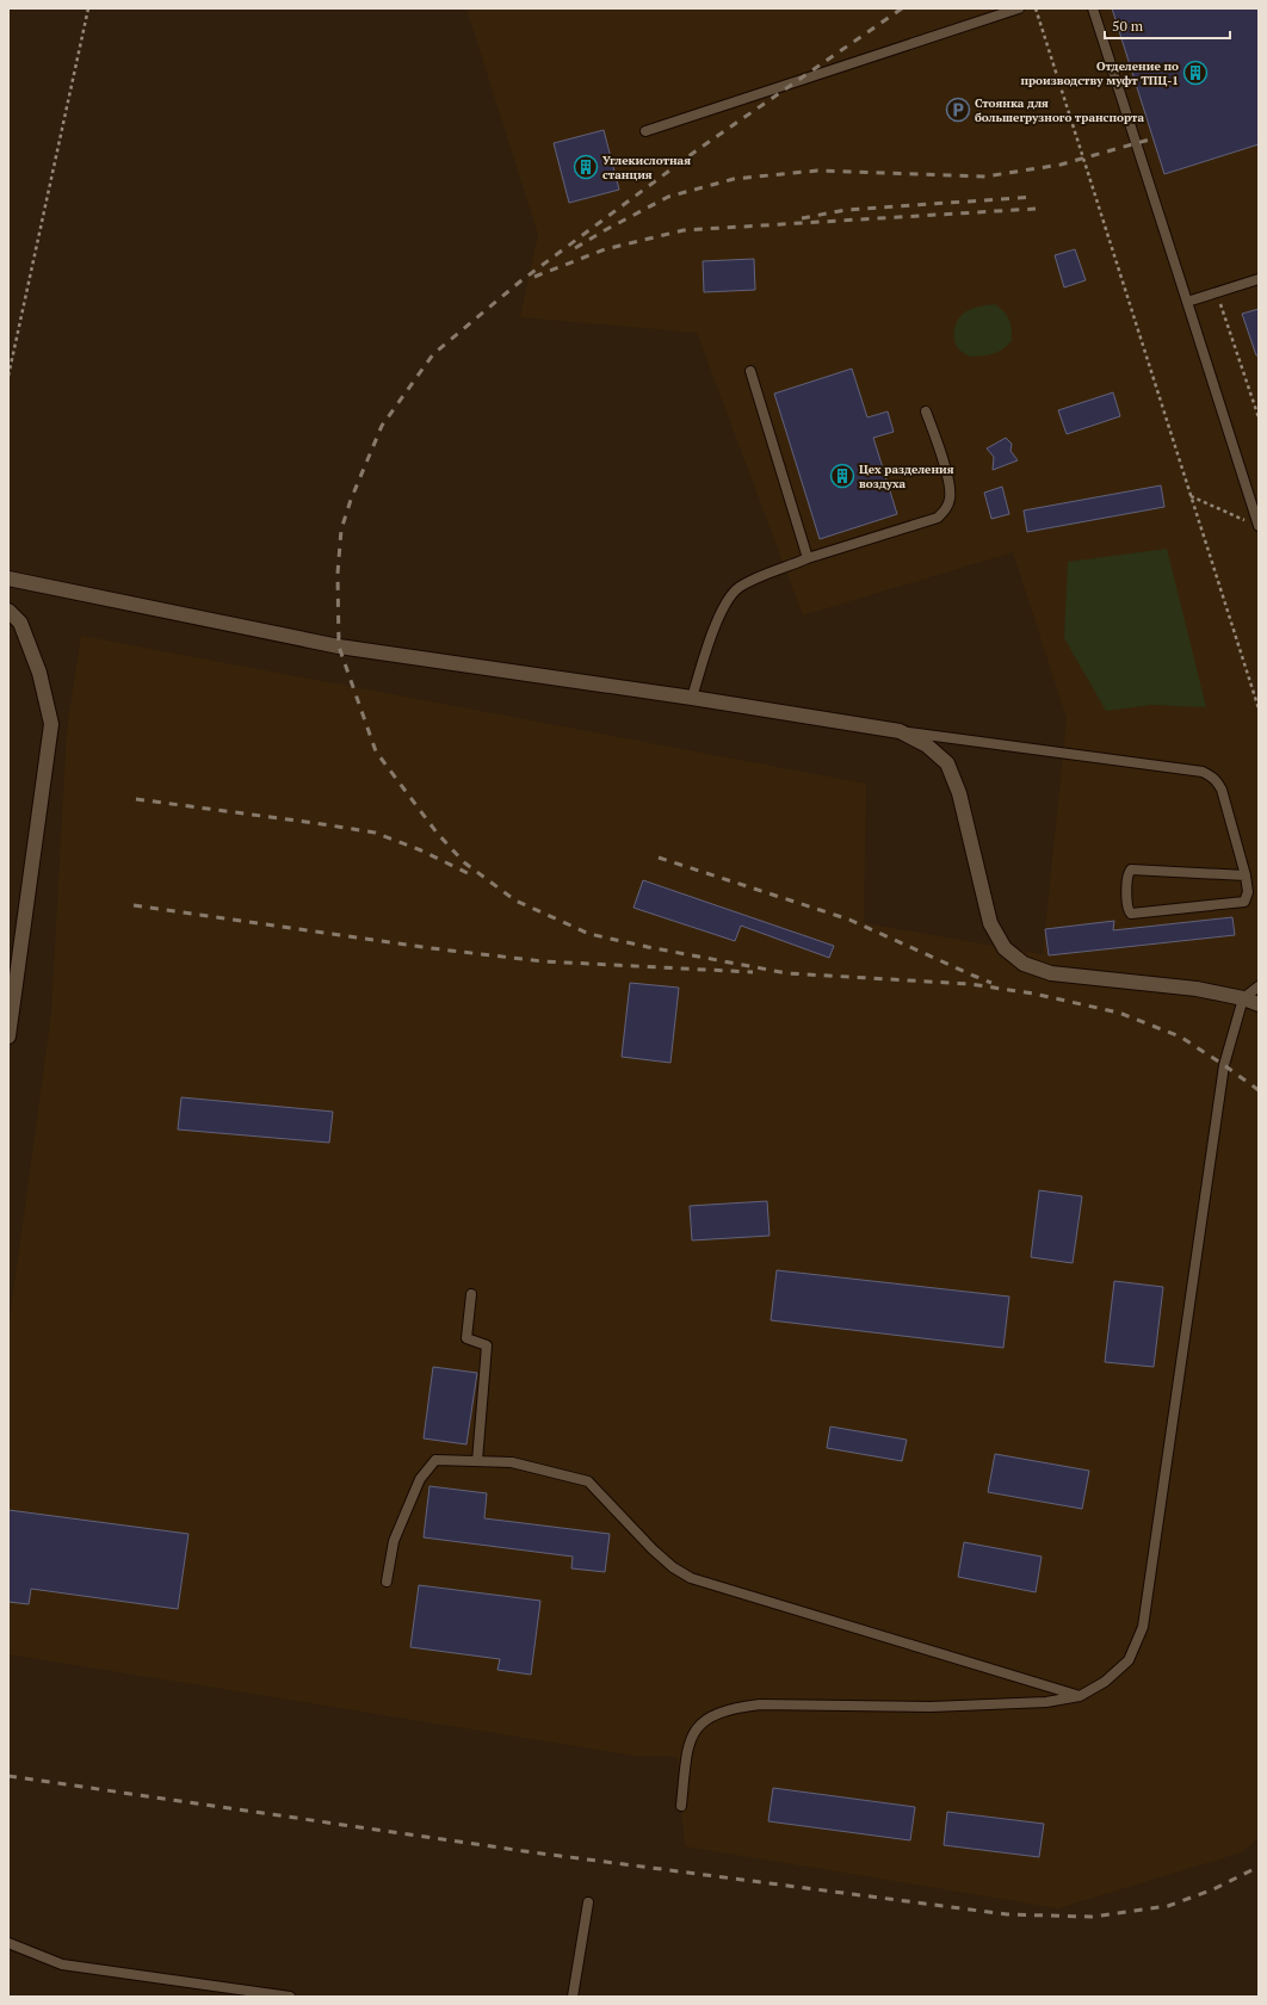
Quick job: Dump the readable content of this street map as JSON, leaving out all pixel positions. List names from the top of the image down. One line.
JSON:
{"places":{"building":["Отделение по производству муфт ТПЦ-1","Углекислотная станция","Цех разделения воздуха"],"parking":["Стоянка для большегрузного транспорта"]},"scale_bar":"50 m"}
